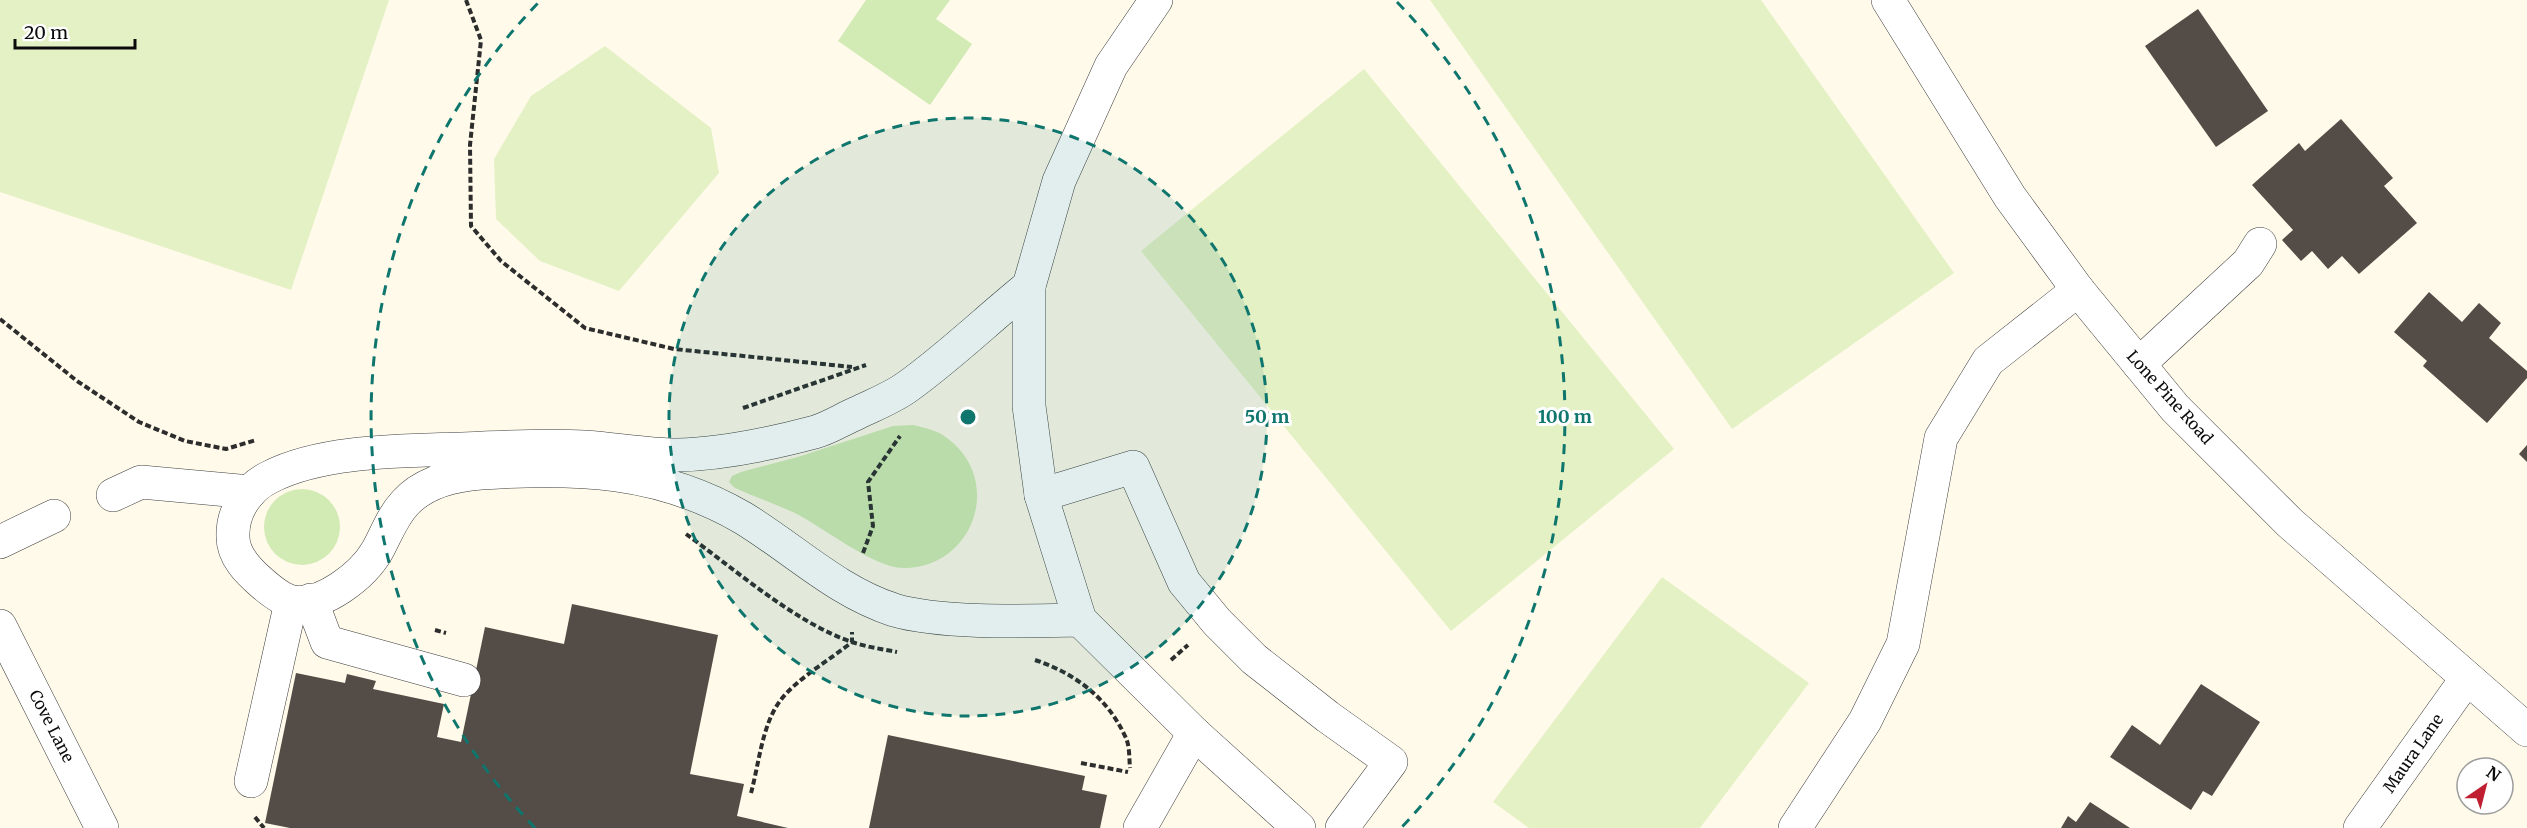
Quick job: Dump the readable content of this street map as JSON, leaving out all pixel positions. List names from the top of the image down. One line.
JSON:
{"streets":{"street":["Lone Pine Road","Cove Lane","Maura Lane"]},"crossings":[["Lone Pine Road","Maura Lane"]],"scale_bar":"20 m","north":"top right","rings":["50 m","100 m"]}
